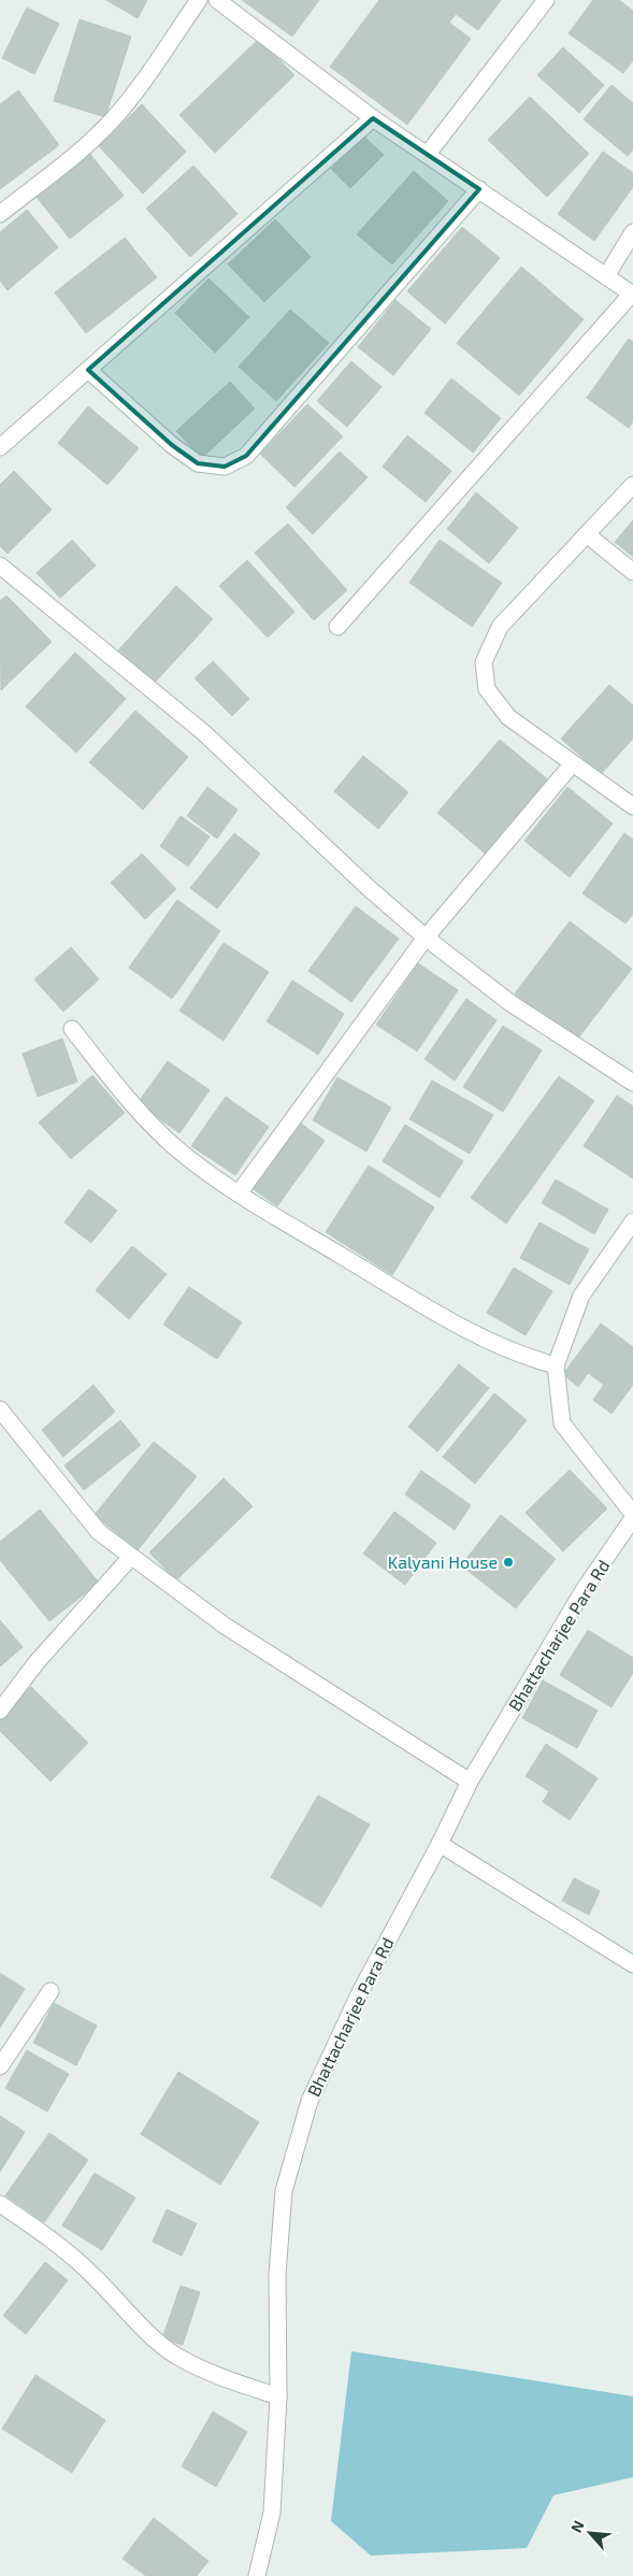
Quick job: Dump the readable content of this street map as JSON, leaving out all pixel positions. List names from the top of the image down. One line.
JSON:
{"streets":{"street":["Bhattacharjee Para Rd"]},"places":["Kalyani House"],"north":"top left"}
